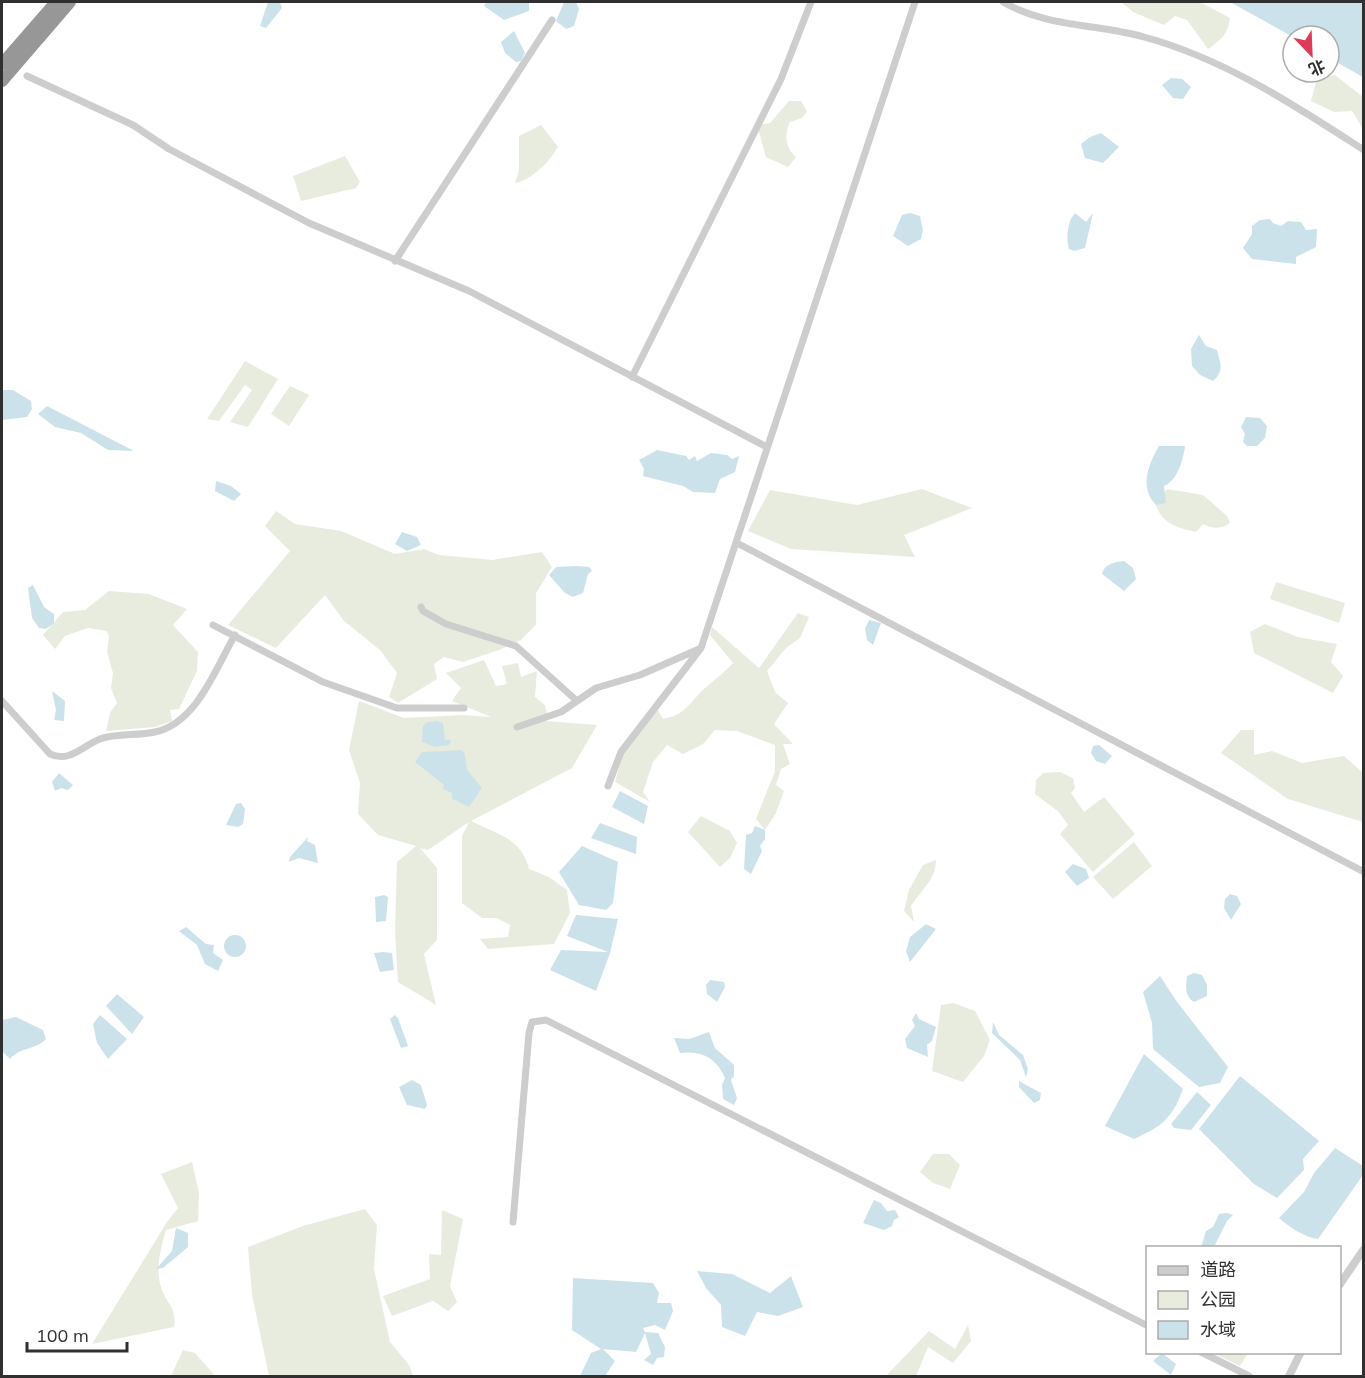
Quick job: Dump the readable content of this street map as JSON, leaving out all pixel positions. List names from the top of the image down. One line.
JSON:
{"legend":["道路","公园","水域"],"scale_bar":"100 m","north":"bottom right"}
